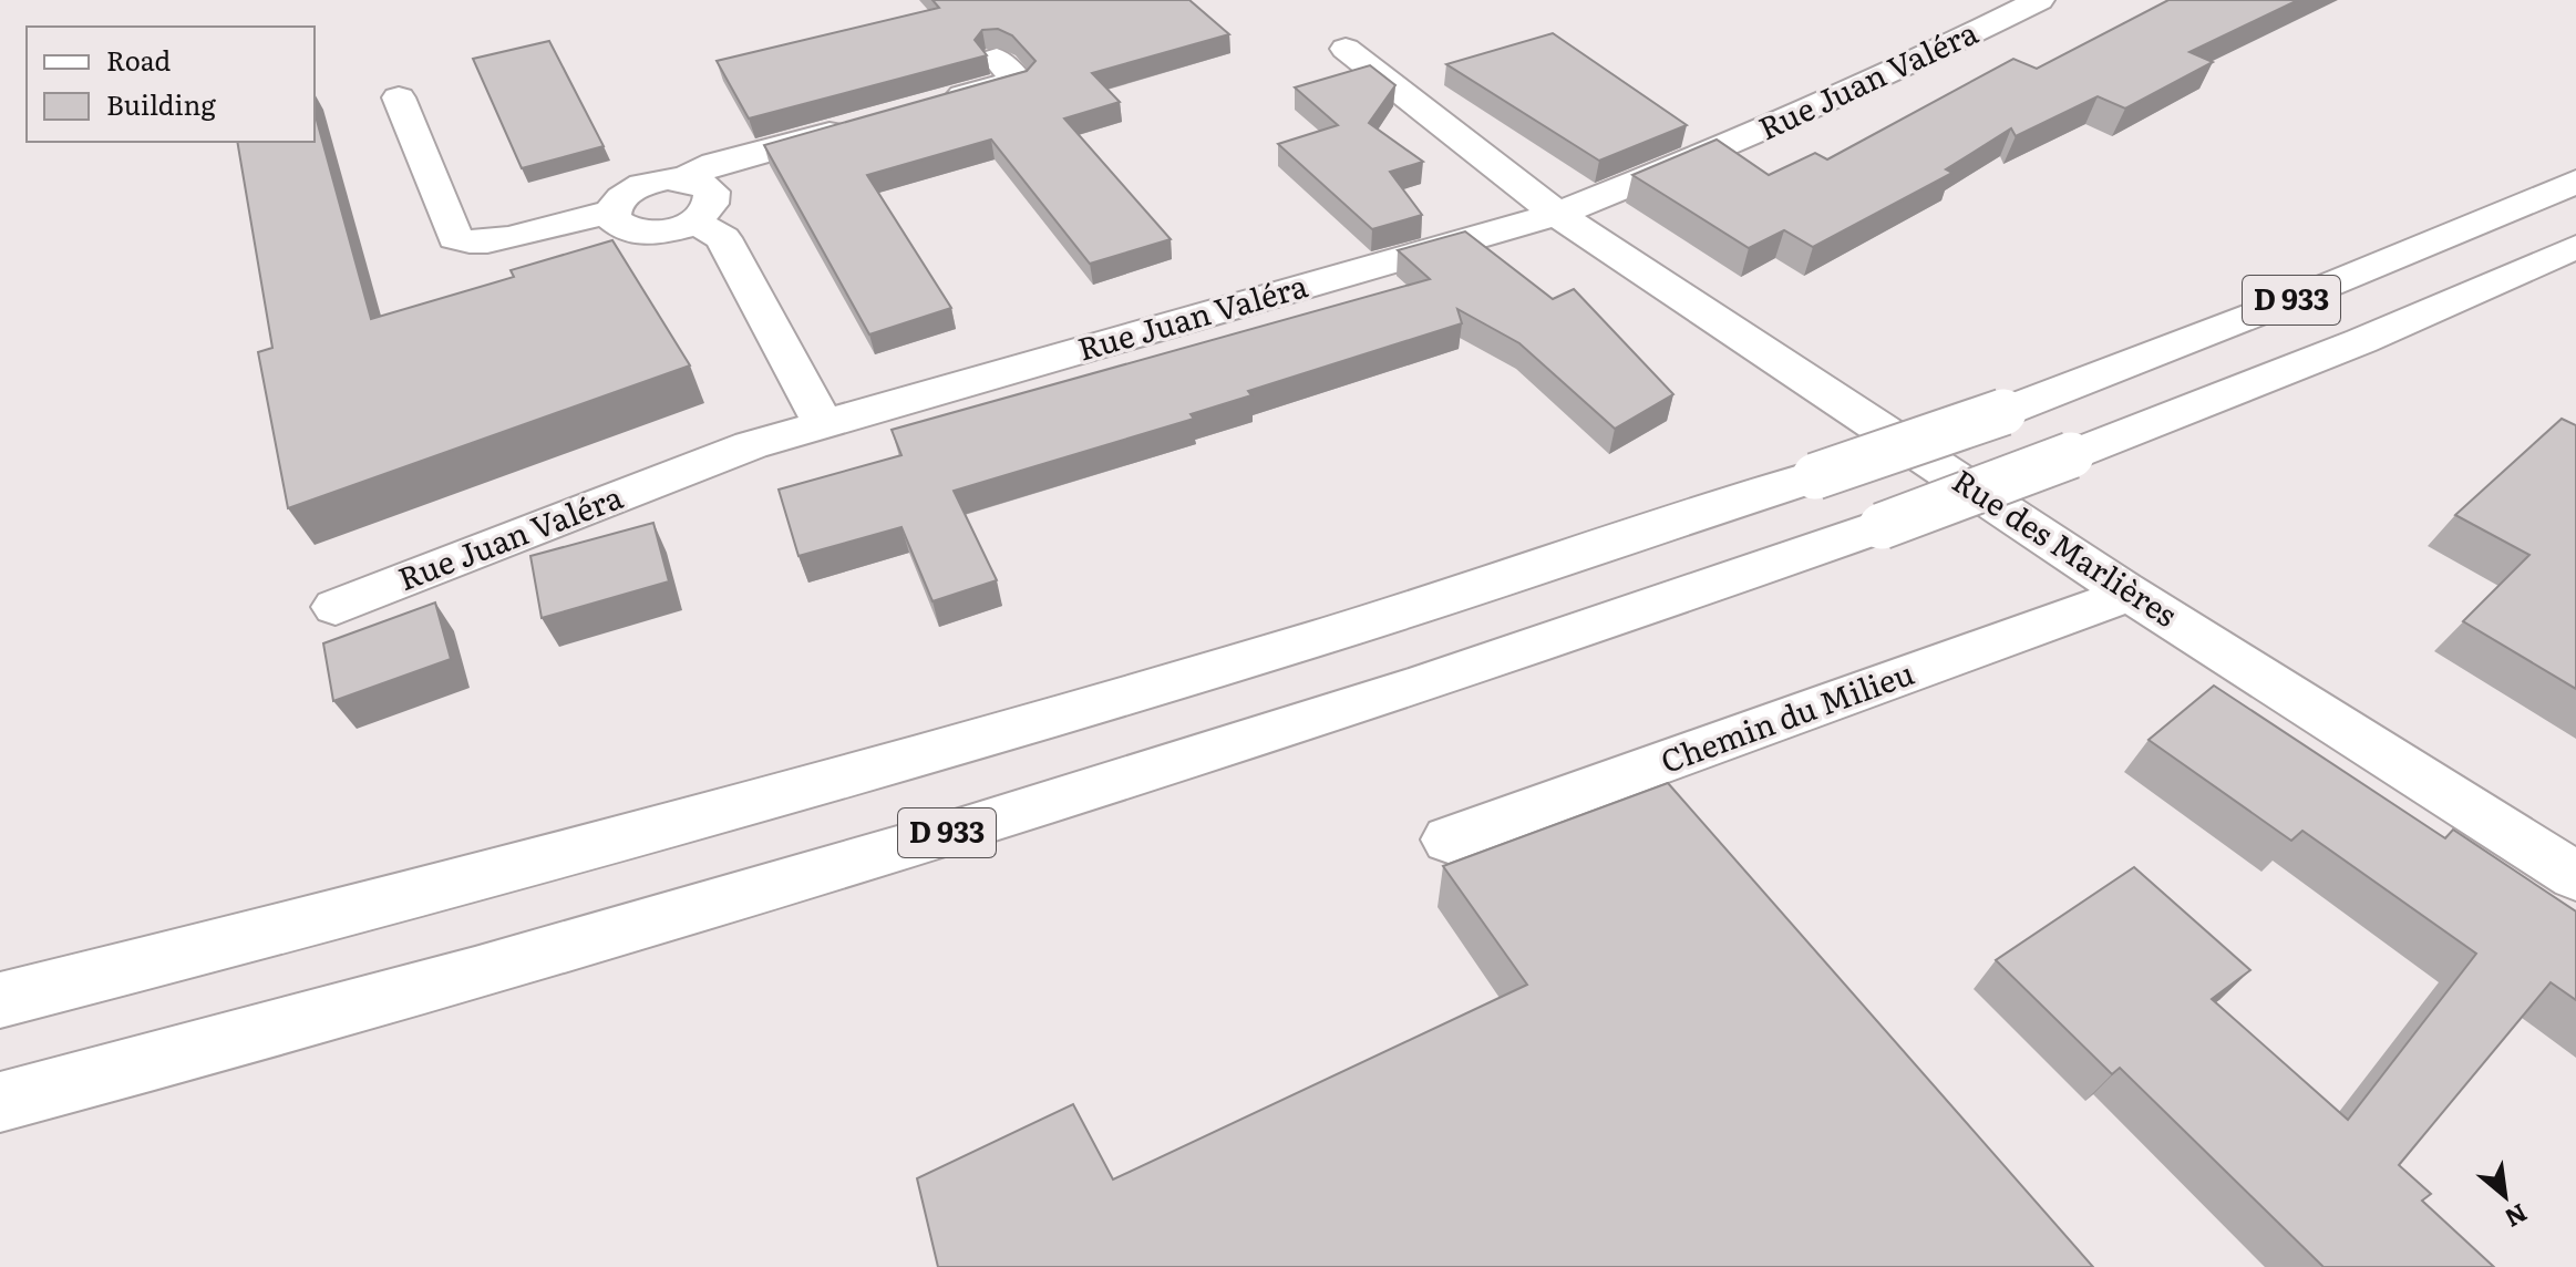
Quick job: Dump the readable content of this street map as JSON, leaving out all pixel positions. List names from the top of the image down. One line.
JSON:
{"streets":{"main road":["Rue Juan Valéra","D 933","Rue des Marlières","Chemin du Milieu"]},"crossings":[["Rue Juan Valéra","Rue des Marlières"],["Rue des Marlières","Chemin du Milieu"]],"legend":["Road","Building"],"north":"bottom right"}
